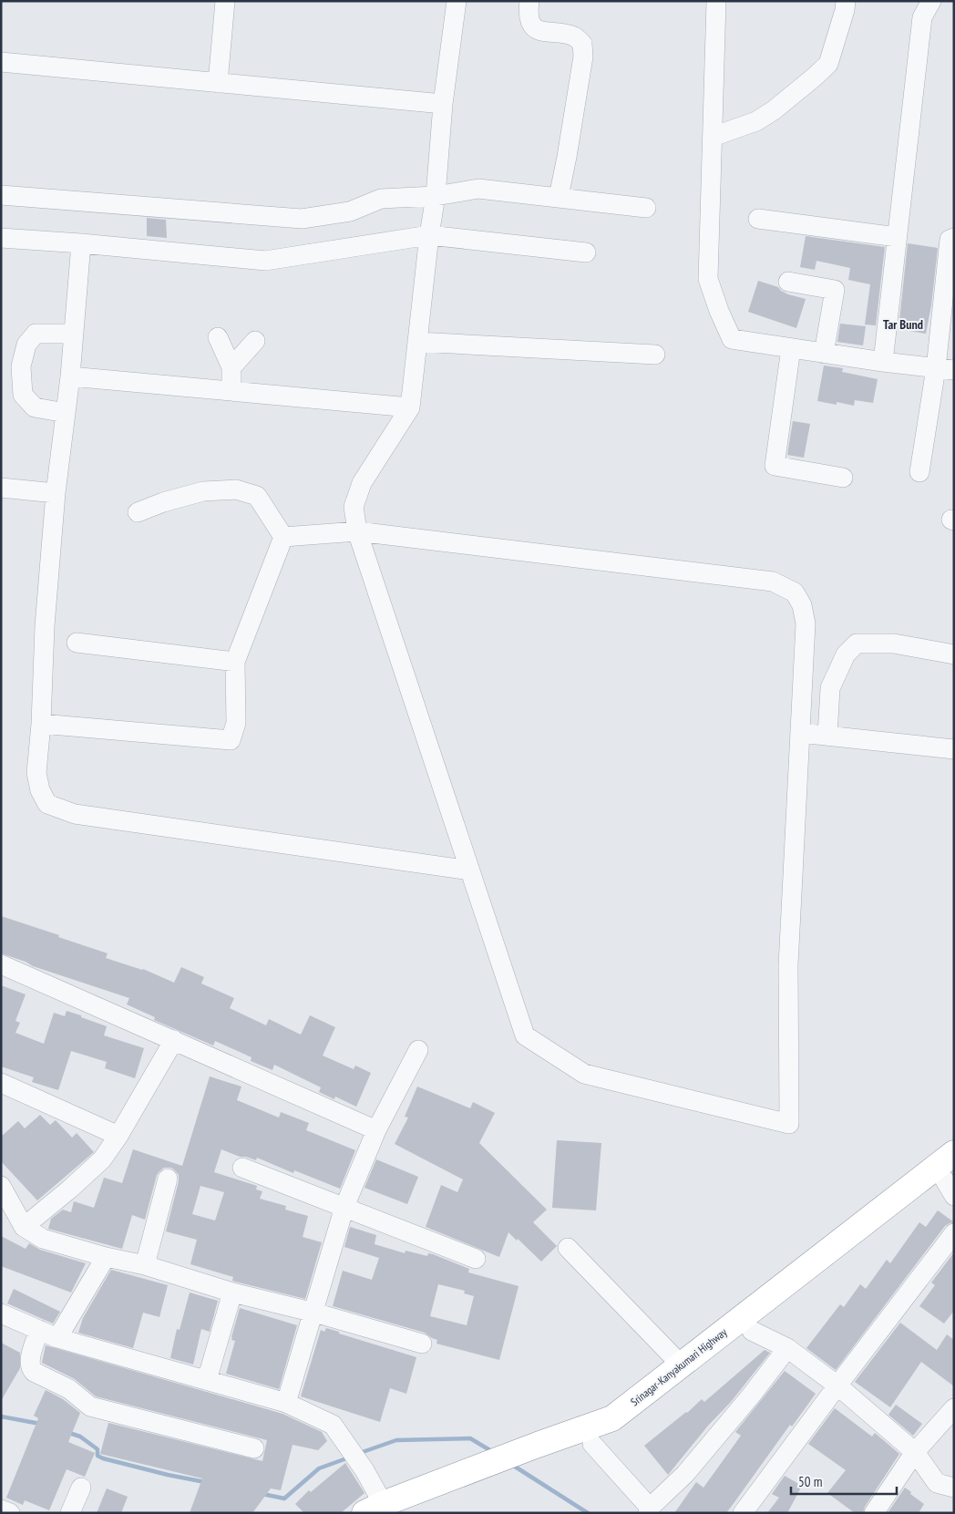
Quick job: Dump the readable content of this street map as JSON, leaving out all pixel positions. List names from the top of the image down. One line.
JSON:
{"streets":{"highway":["Srinagar-Kanyakumari Highway"]},"districts":["Tar Bund"],"scale_bar":"50 m"}
